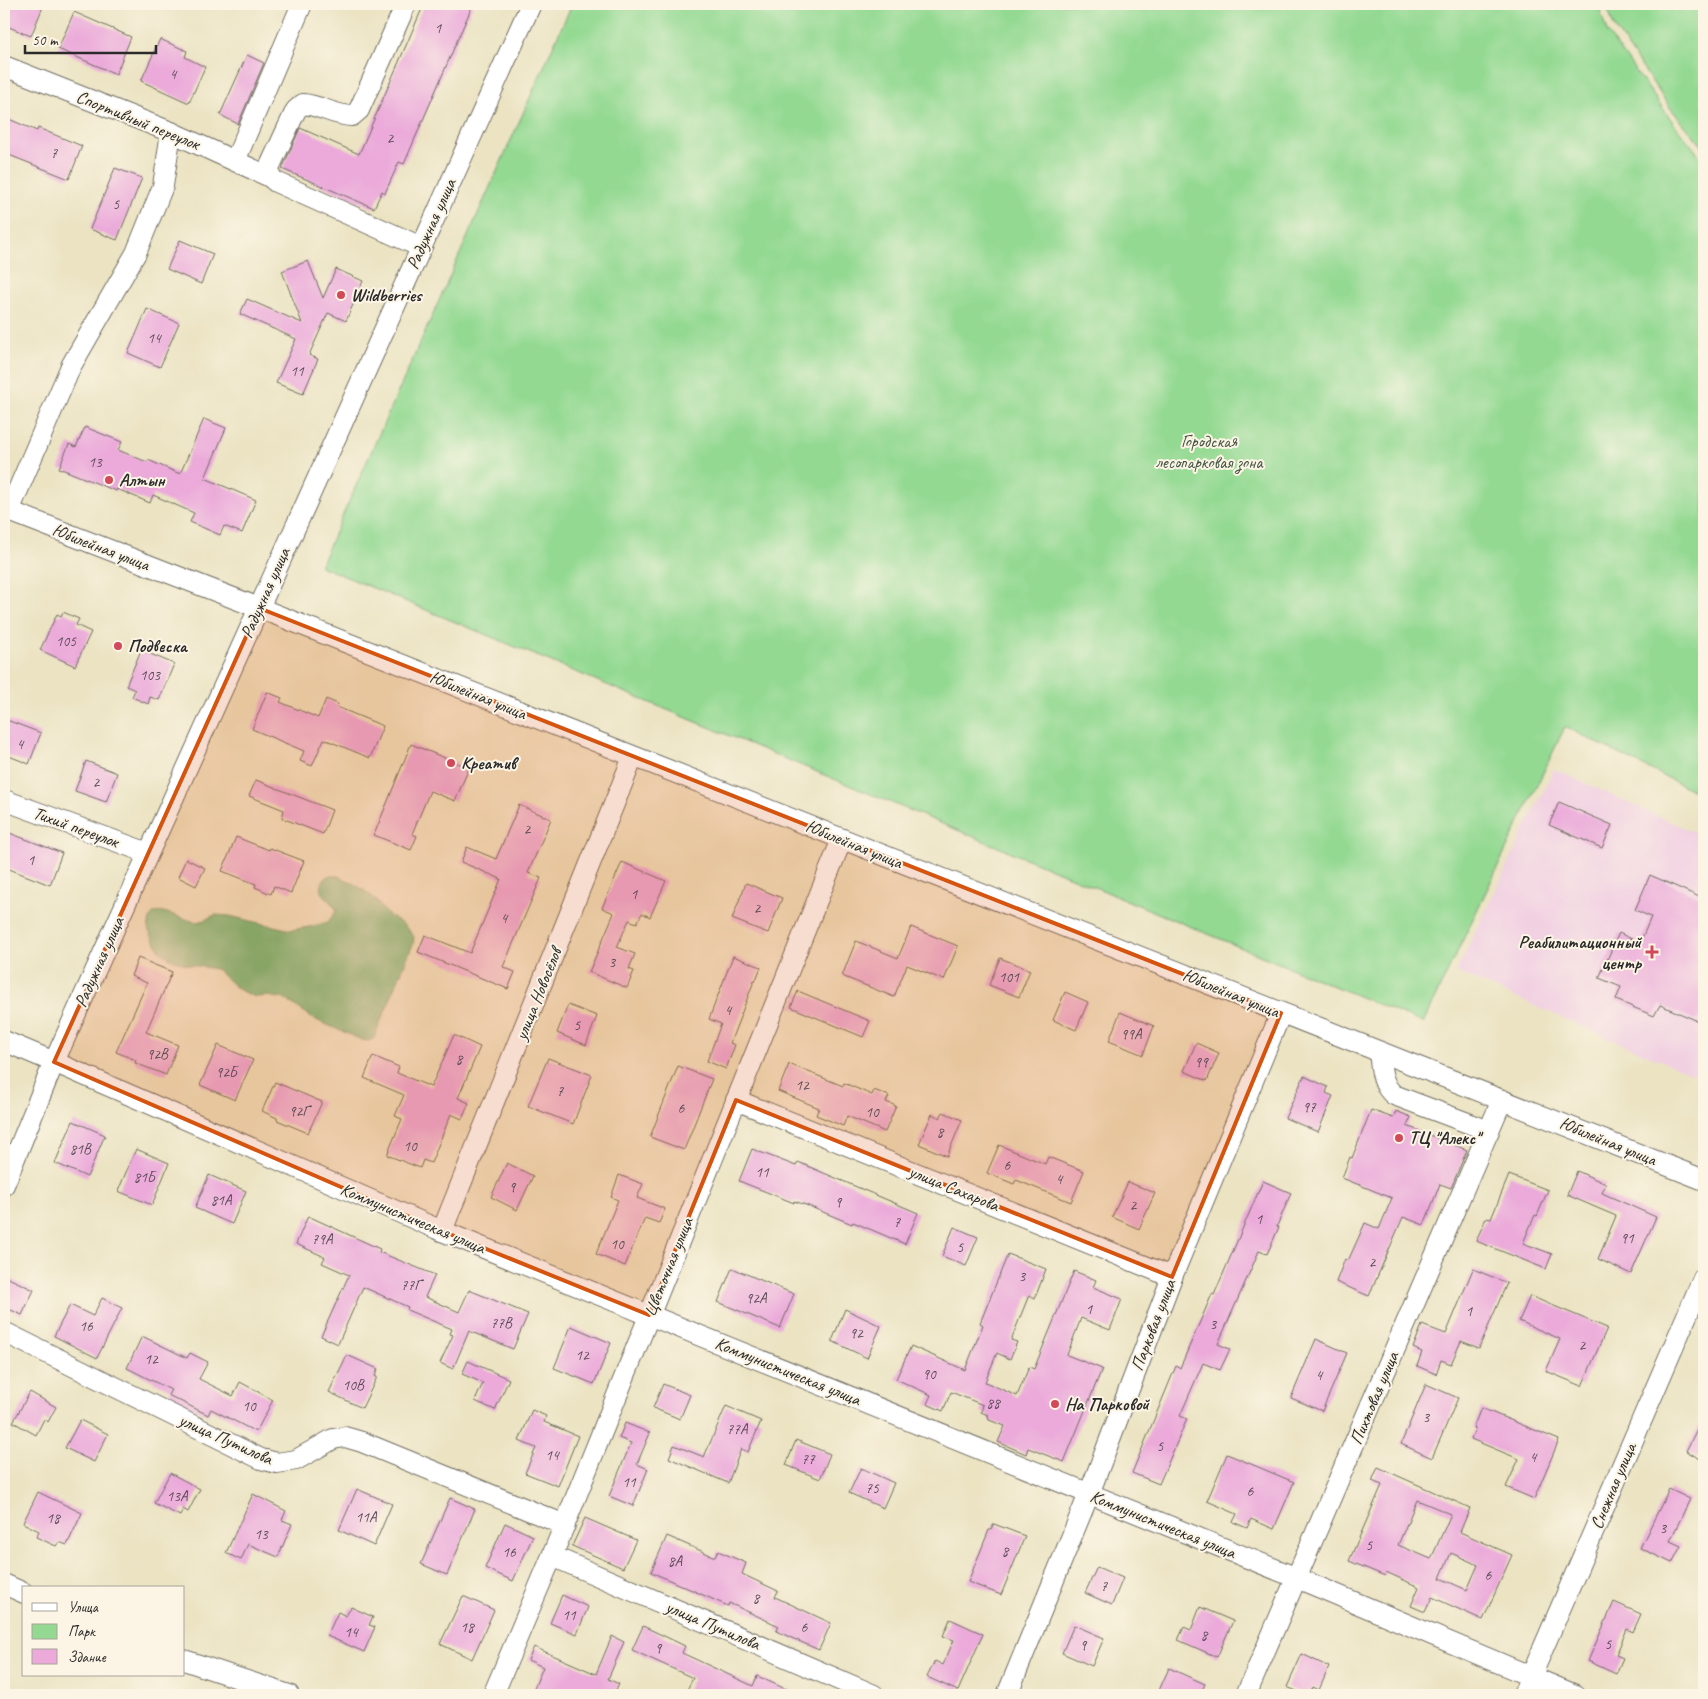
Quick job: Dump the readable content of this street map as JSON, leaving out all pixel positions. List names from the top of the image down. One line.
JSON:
{"streets":{"street":["Спортивный переулок","Радужная улица","Юбилейная улица","Тихий переулок","улица Новосёлов","улица Сахарова","Коммунистическая улица","Цветочная улица","Парковая улица","Пихтовая улица","улица Путилова","Снежная улица"]},"crossings":[["Спортивный переулок","Радужная улица"],["Радужная улица","Юбилейная улица"],["Радужная улица","Тихий переулок"],["Радужная улица","Коммунистическая улица"],["Юбилейная улица","улица Новосёлов"],["Юбилейная улица","Цветочная улица"],["Юбилейная улица","Парковая улица"],["Юбилейная улица","Пихтовая улица"],["улица Новосёлов","Коммунистическая улица"],["улица Сахарова","Цветочная улица"],["улица Сахарова","Парковая улица"],["Коммунистическая улица","Цветочная улица"],["Коммунистическая улица","Парковая улица"],["Коммунистическая улица","Пихтовая улица"],["Коммунистическая улица","Снежная улица"],["Цветочная улица","улица Путилова"]],"parks":["Городская лесопарковая зона"],"places":{"other":["Wildberries","Алтын","Подвеска","Креатив","ТЦ \"Алекс\"","На Парковой"],"health":["Реабилитационный центр"]},"house_numbers":["1","4","2","7","5","14","11","13","105","103","4","2","2","1","1","2","4","3","101","4","5","99А","92В","8","99","92Б","12","7","97","6","92Г","10","8","10","81В","6","11","81Б","4","9","81А","9","2","1","7","91","79А","10","5","2","3","77Г","92А","1","1","77В","3","16","92","2","12","12","90","4","10В","88","10","3","77А","5","14","4","77","11","75","6","13А","11А","18","3","13","5","8","16","8А","6","7","8","11","18","6","14","8","5","9","9"],"legend":["Улица","Парк","Здание"],"scale_bar":"50 m"}
